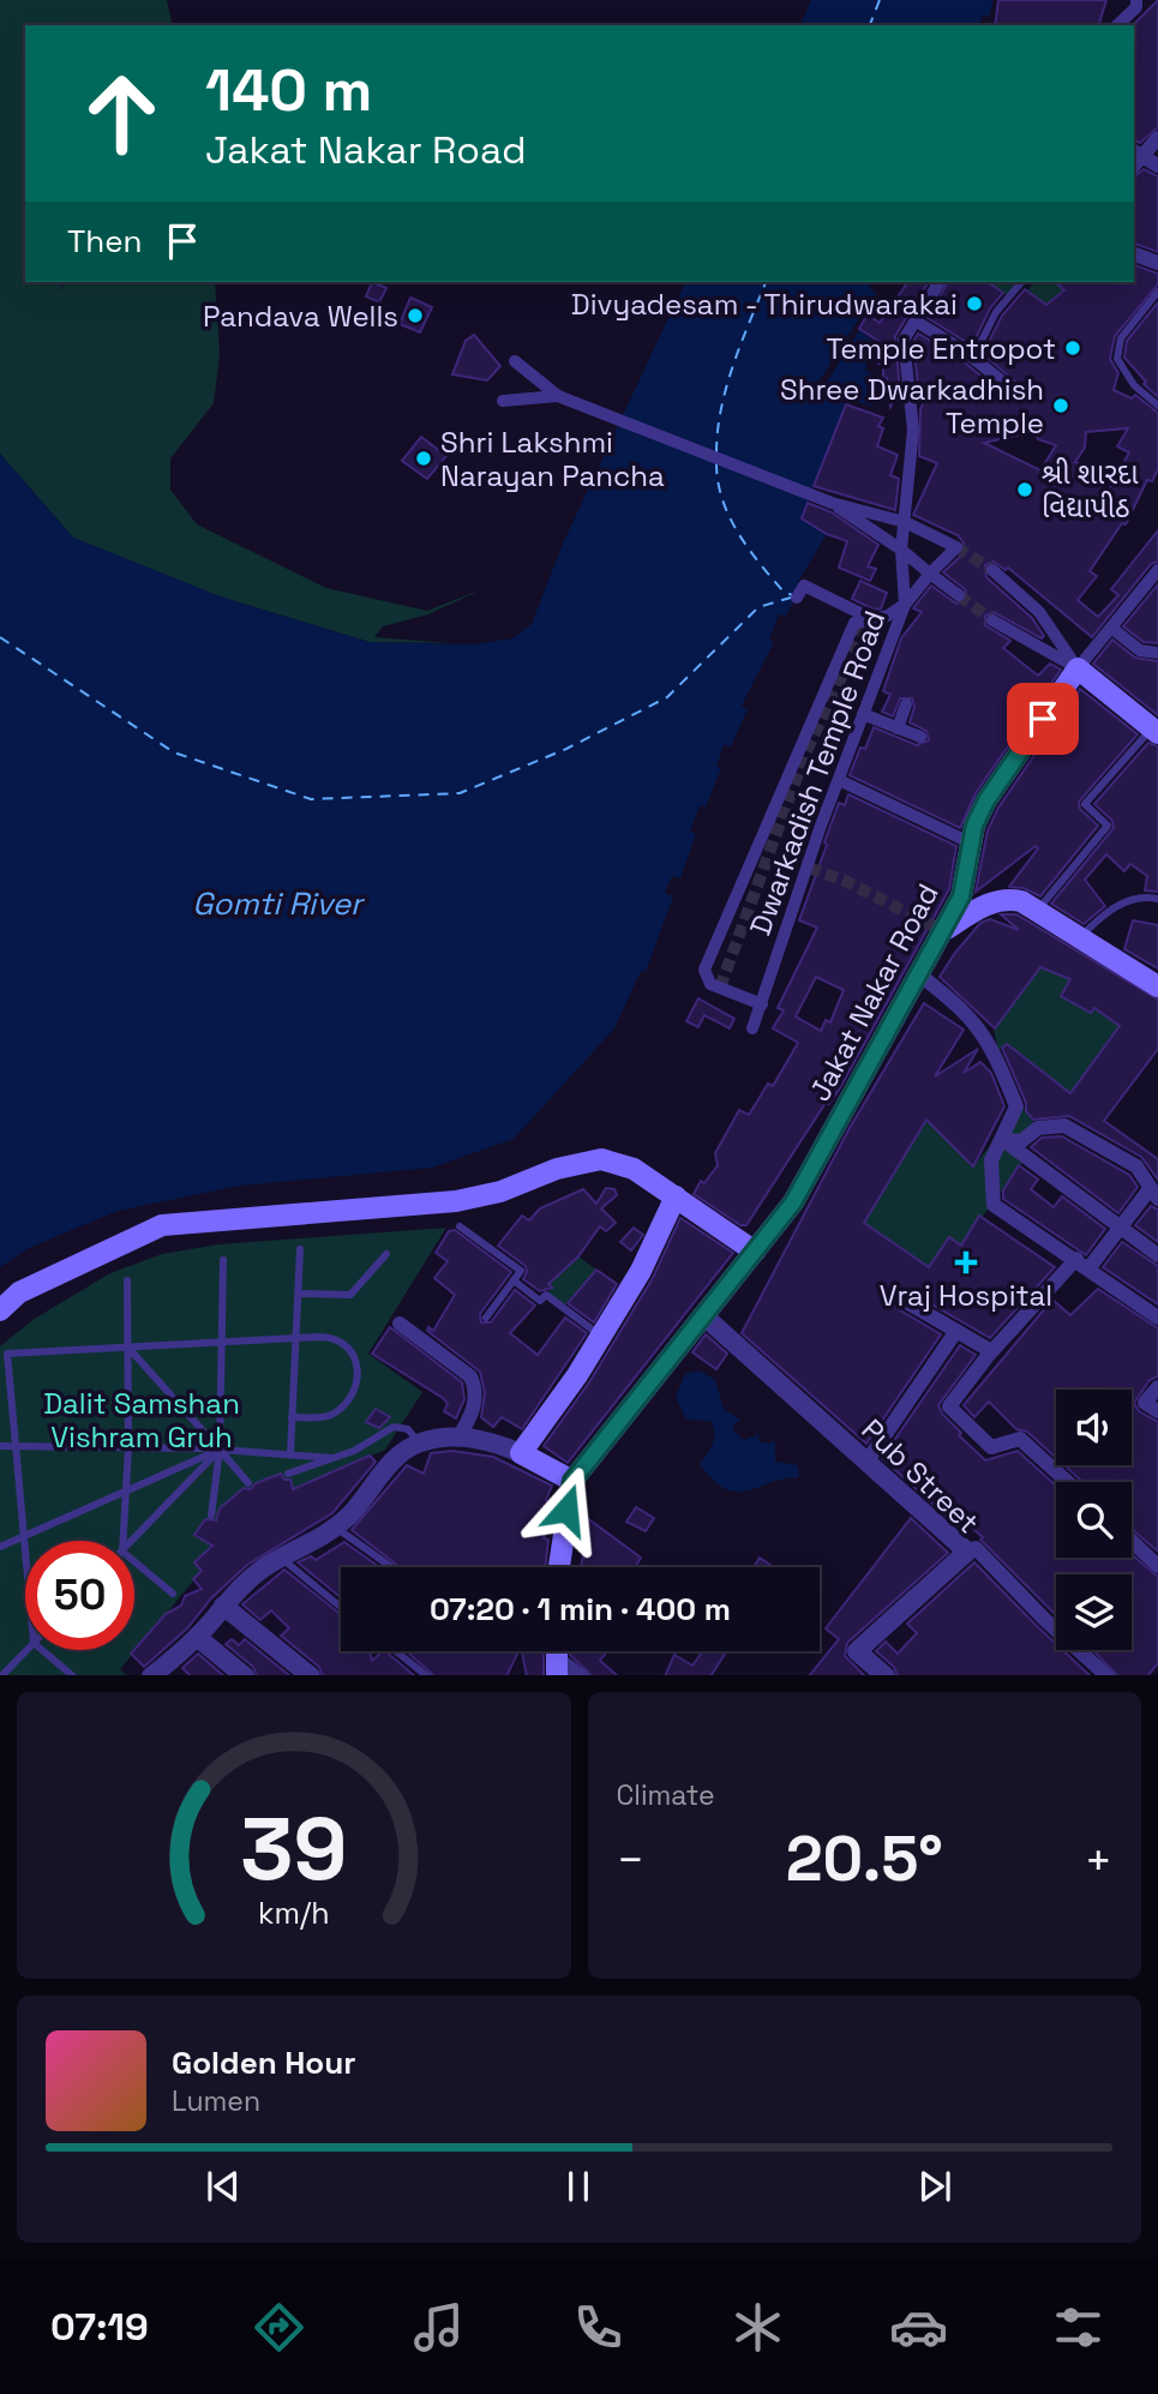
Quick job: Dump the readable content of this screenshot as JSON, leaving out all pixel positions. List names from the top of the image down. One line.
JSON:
{"streets":{"main road":["Jakat Nakar Road"],"street":["Dwarkadish Temple Road","Pub Street"]},"crossings":[["Jakat Nakar Road","Pub Street"]],"water":["Gomti River"],"parks":["Dalit Samshan Vishram Gruh"],"places":{"other":["Divyadesam - Thirudwarakai","Pandava Wells","Temple Entropot","Shree Dwarkadhish Temple","Shri Lakshmi Narayan Pancha","શ્રી શારદા વિદ્યાપીઠ"],"health":["Vraj Hospital"]},"page":{"turn":["140 m","Jakat Nakar Road"],"then":"Then","limit":"50","trip":"07:20 · 1 min · 400 m","tile":"Climate","heat":["−","20.5°","+"],"song":["Golden Hour","Lumen"],"tabs":"07:19","gauge":["39","km/h"]}}
